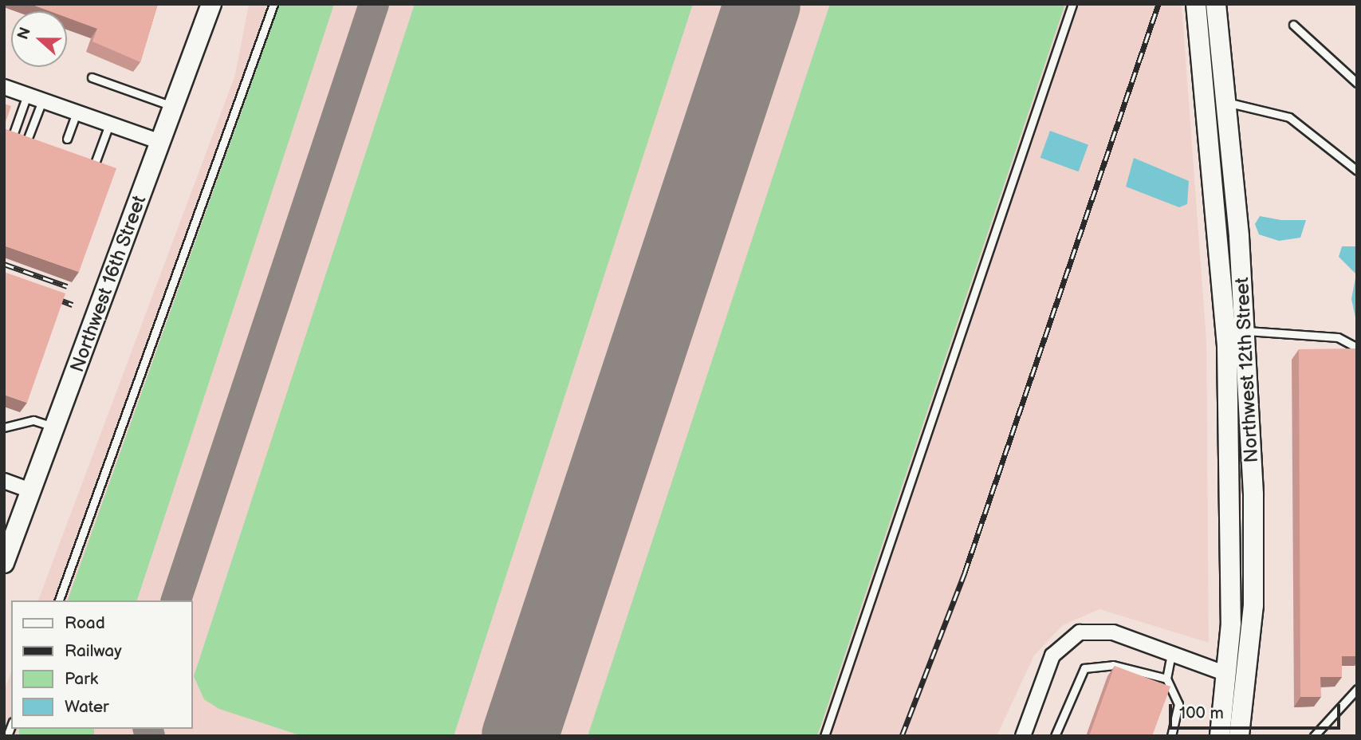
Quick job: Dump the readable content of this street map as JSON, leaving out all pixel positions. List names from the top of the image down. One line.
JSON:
{"streets":{"main road":["Northwest 16th Street","Northwest 12th Street"]},"legend":["Road","Railway","Park","Water"],"scale_bar":"100 m","north":"left"}
